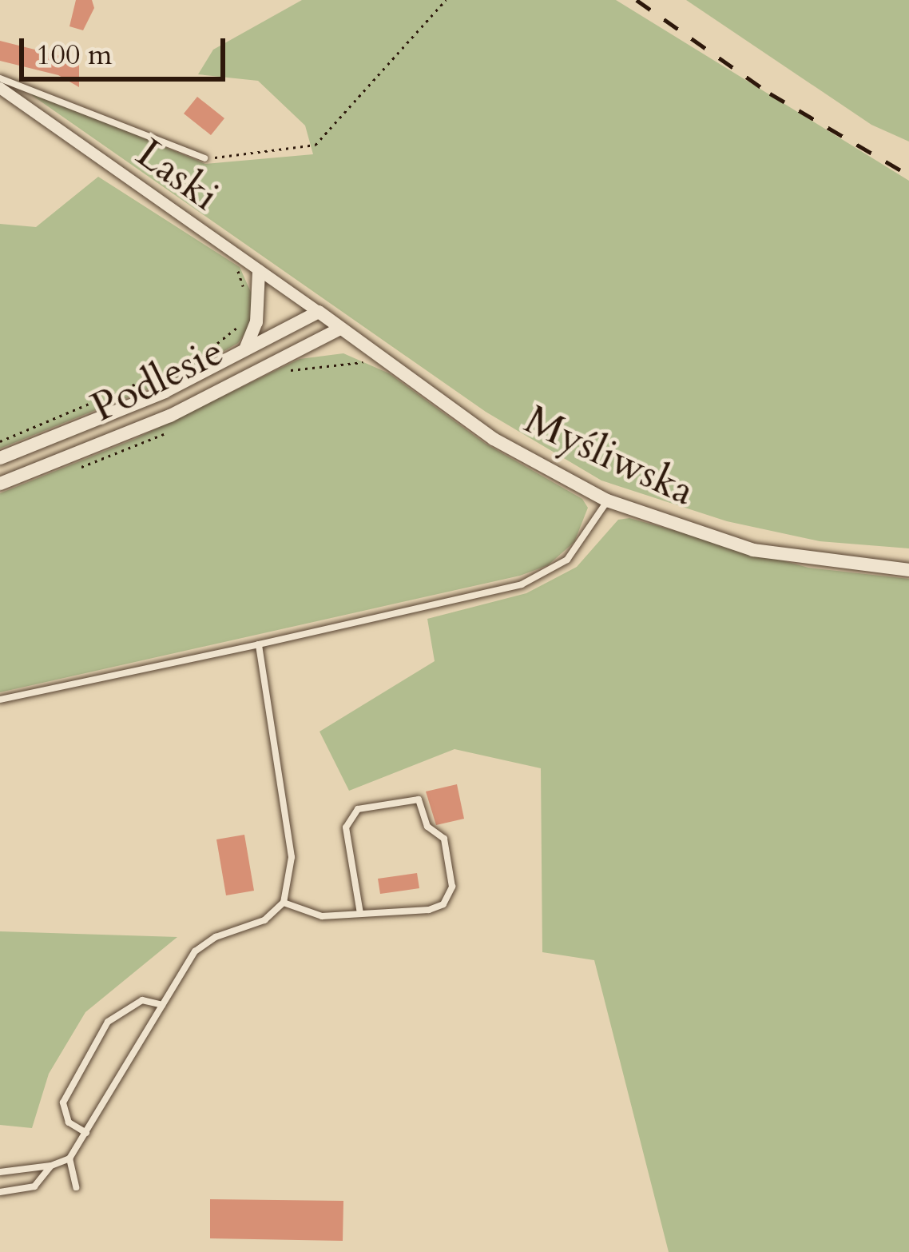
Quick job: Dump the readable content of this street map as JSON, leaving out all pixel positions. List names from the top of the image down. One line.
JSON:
{"streets":{"street":["Laski","Podlesie","Myśliwska"]},"crossings":[["Laski","Podlesie"],["Laski","Myśliwska"],["Podlesie","Myśliwska"]],"scale_bar":"100 m"}
